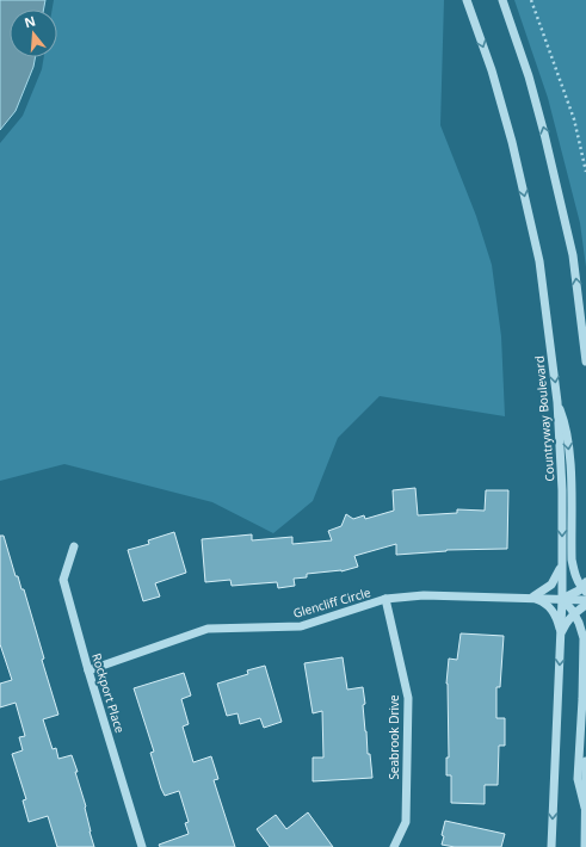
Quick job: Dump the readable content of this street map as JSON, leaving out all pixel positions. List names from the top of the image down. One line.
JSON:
{"streets":{"street":["Countryway Boulevard","Glencliff Circle","Rockport Place","Seabrook Drive"]},"crossings":[["Countryway Boulevard","Glencliff Circle"],["Glencliff Circle","Rockport Place"],["Glencliff Circle","Seabrook Drive"]],"north":"top"}
